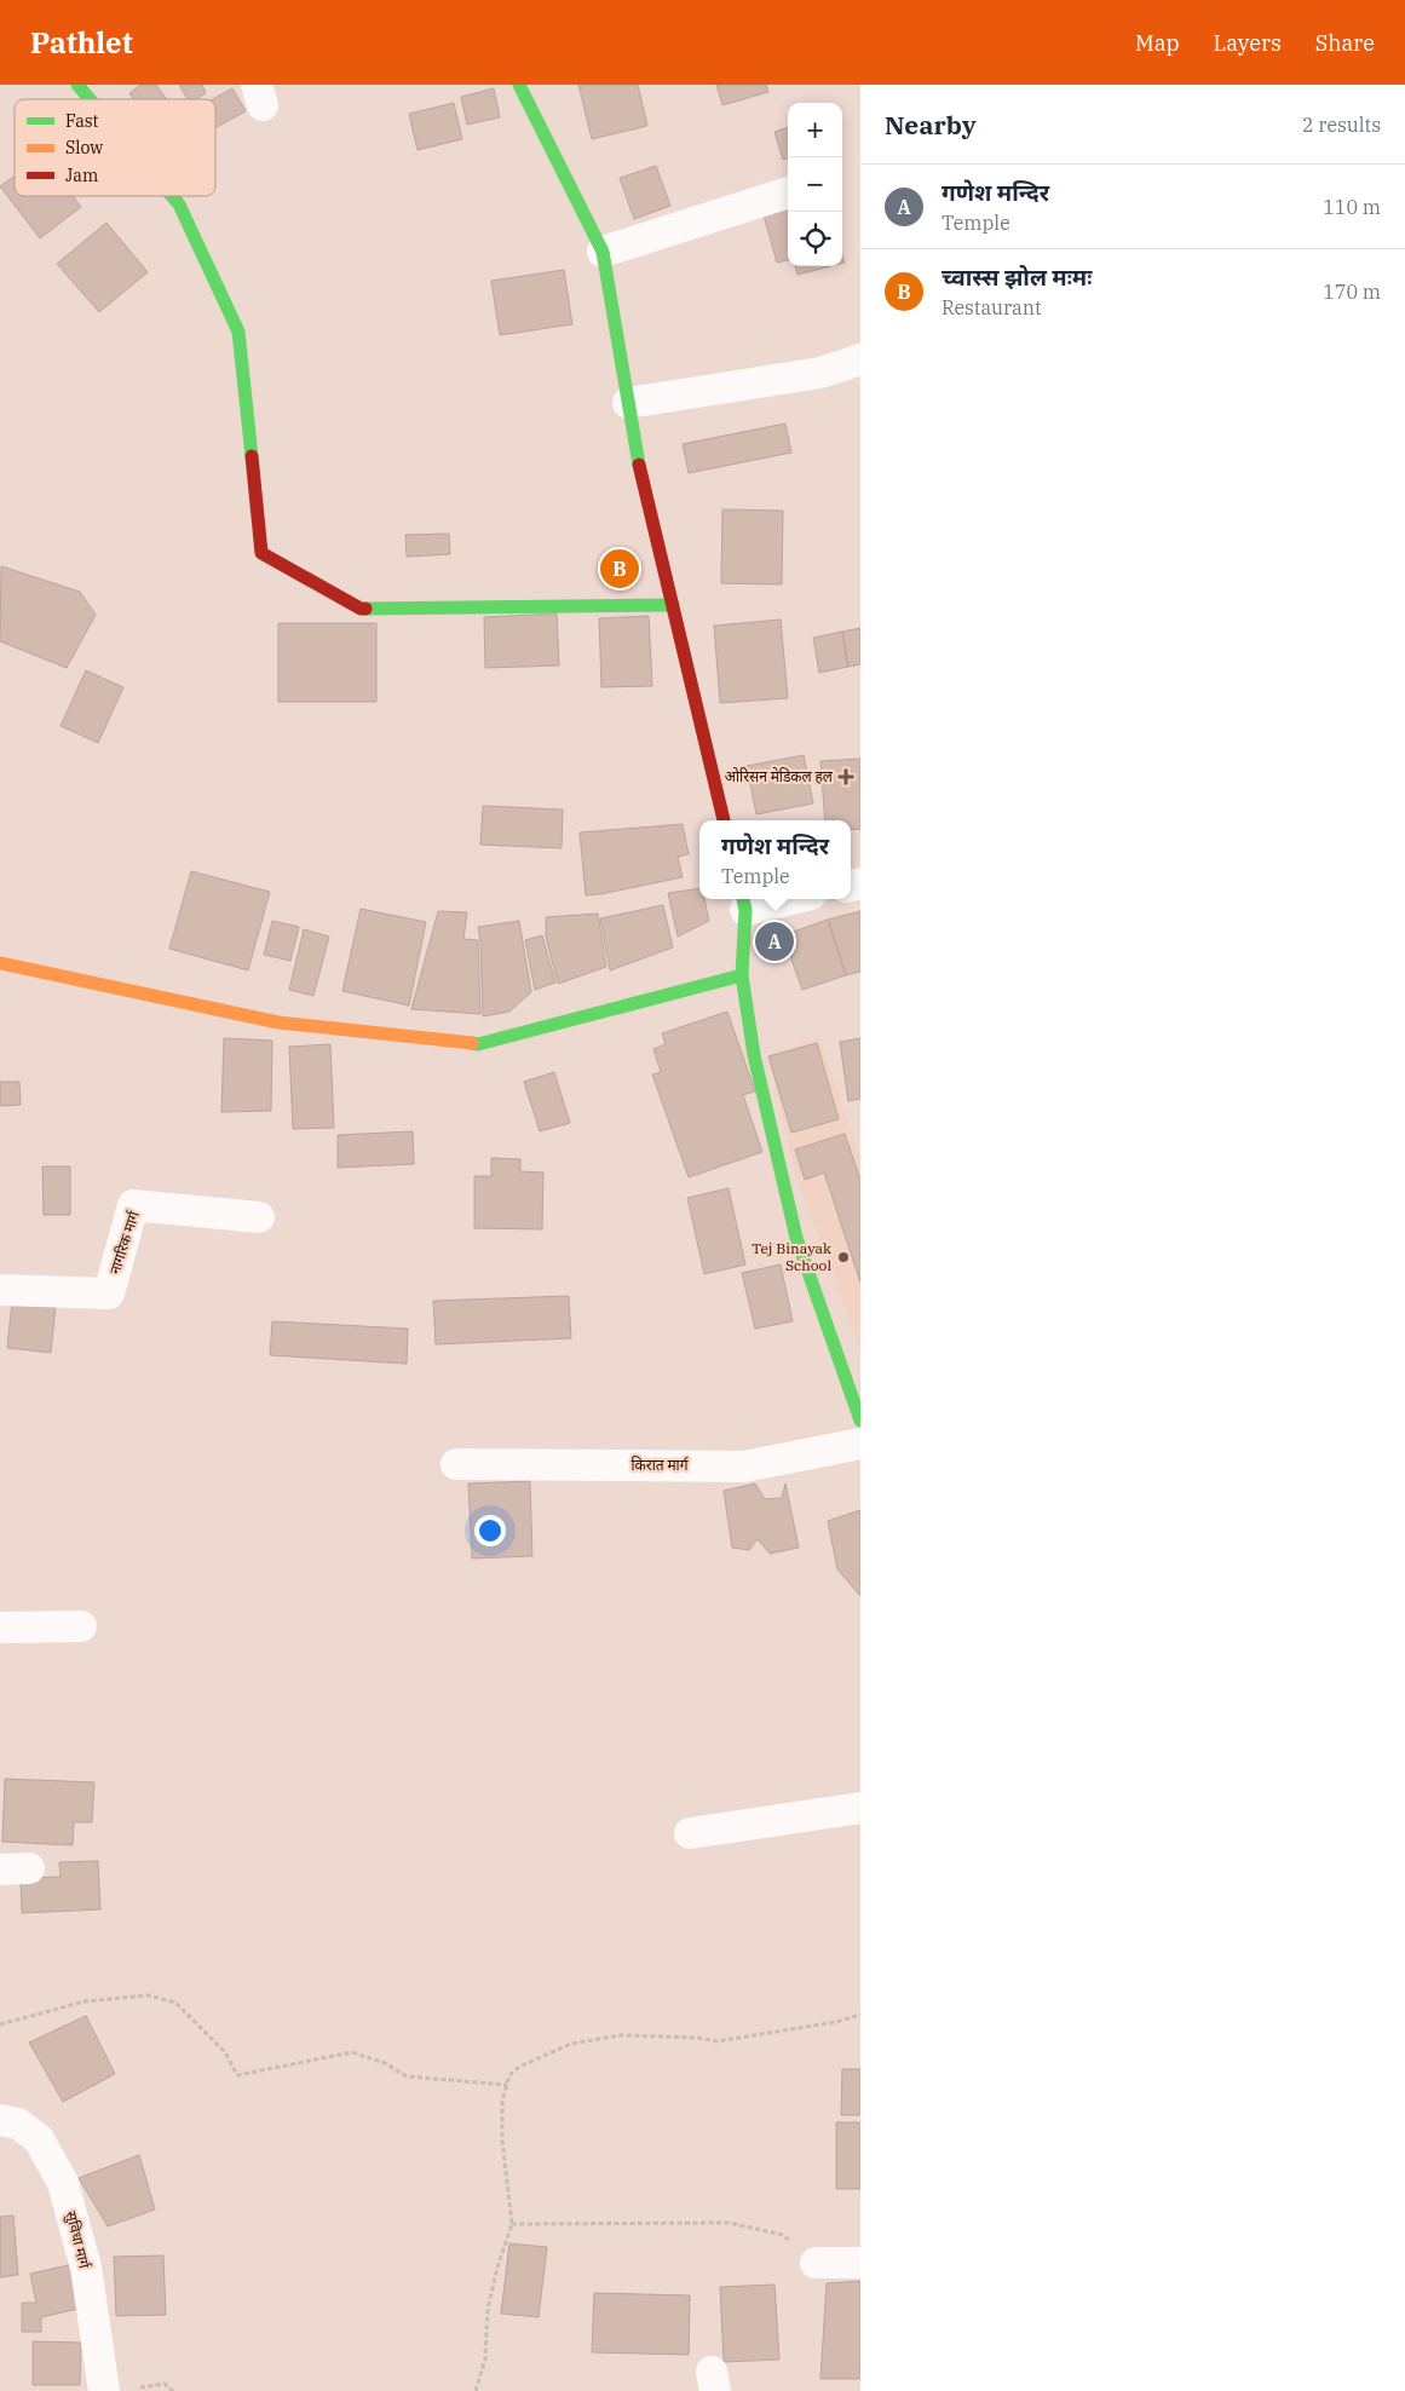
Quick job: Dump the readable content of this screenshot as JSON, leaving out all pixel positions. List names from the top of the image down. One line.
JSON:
{"streets":{"street":["नागरिक मार्ग","किरात मार्ग","सुविधा मार्ग"]},"places":{"health":["ओरिसन मेडिकल हल"],"other":["Tej Binayak School"]},"legend":["Fast","Slow","Jam"],"page":{"header":"Pathlet","nav":["Map","Layers","Share"],"heading":["Nearby","2 results"],"map_buttons":["+","−"],"list":[{"mark":"A","name":"गणेश मन्दिर","note":"Temple","value":"110 m"},{"mark":"B","name":"च्वास्स झोल मःमः","note":"Restaurant","value":"170 m"}],"pins":["B","A"],"popup":["गणेश मन्दिर","Temple"]}}
